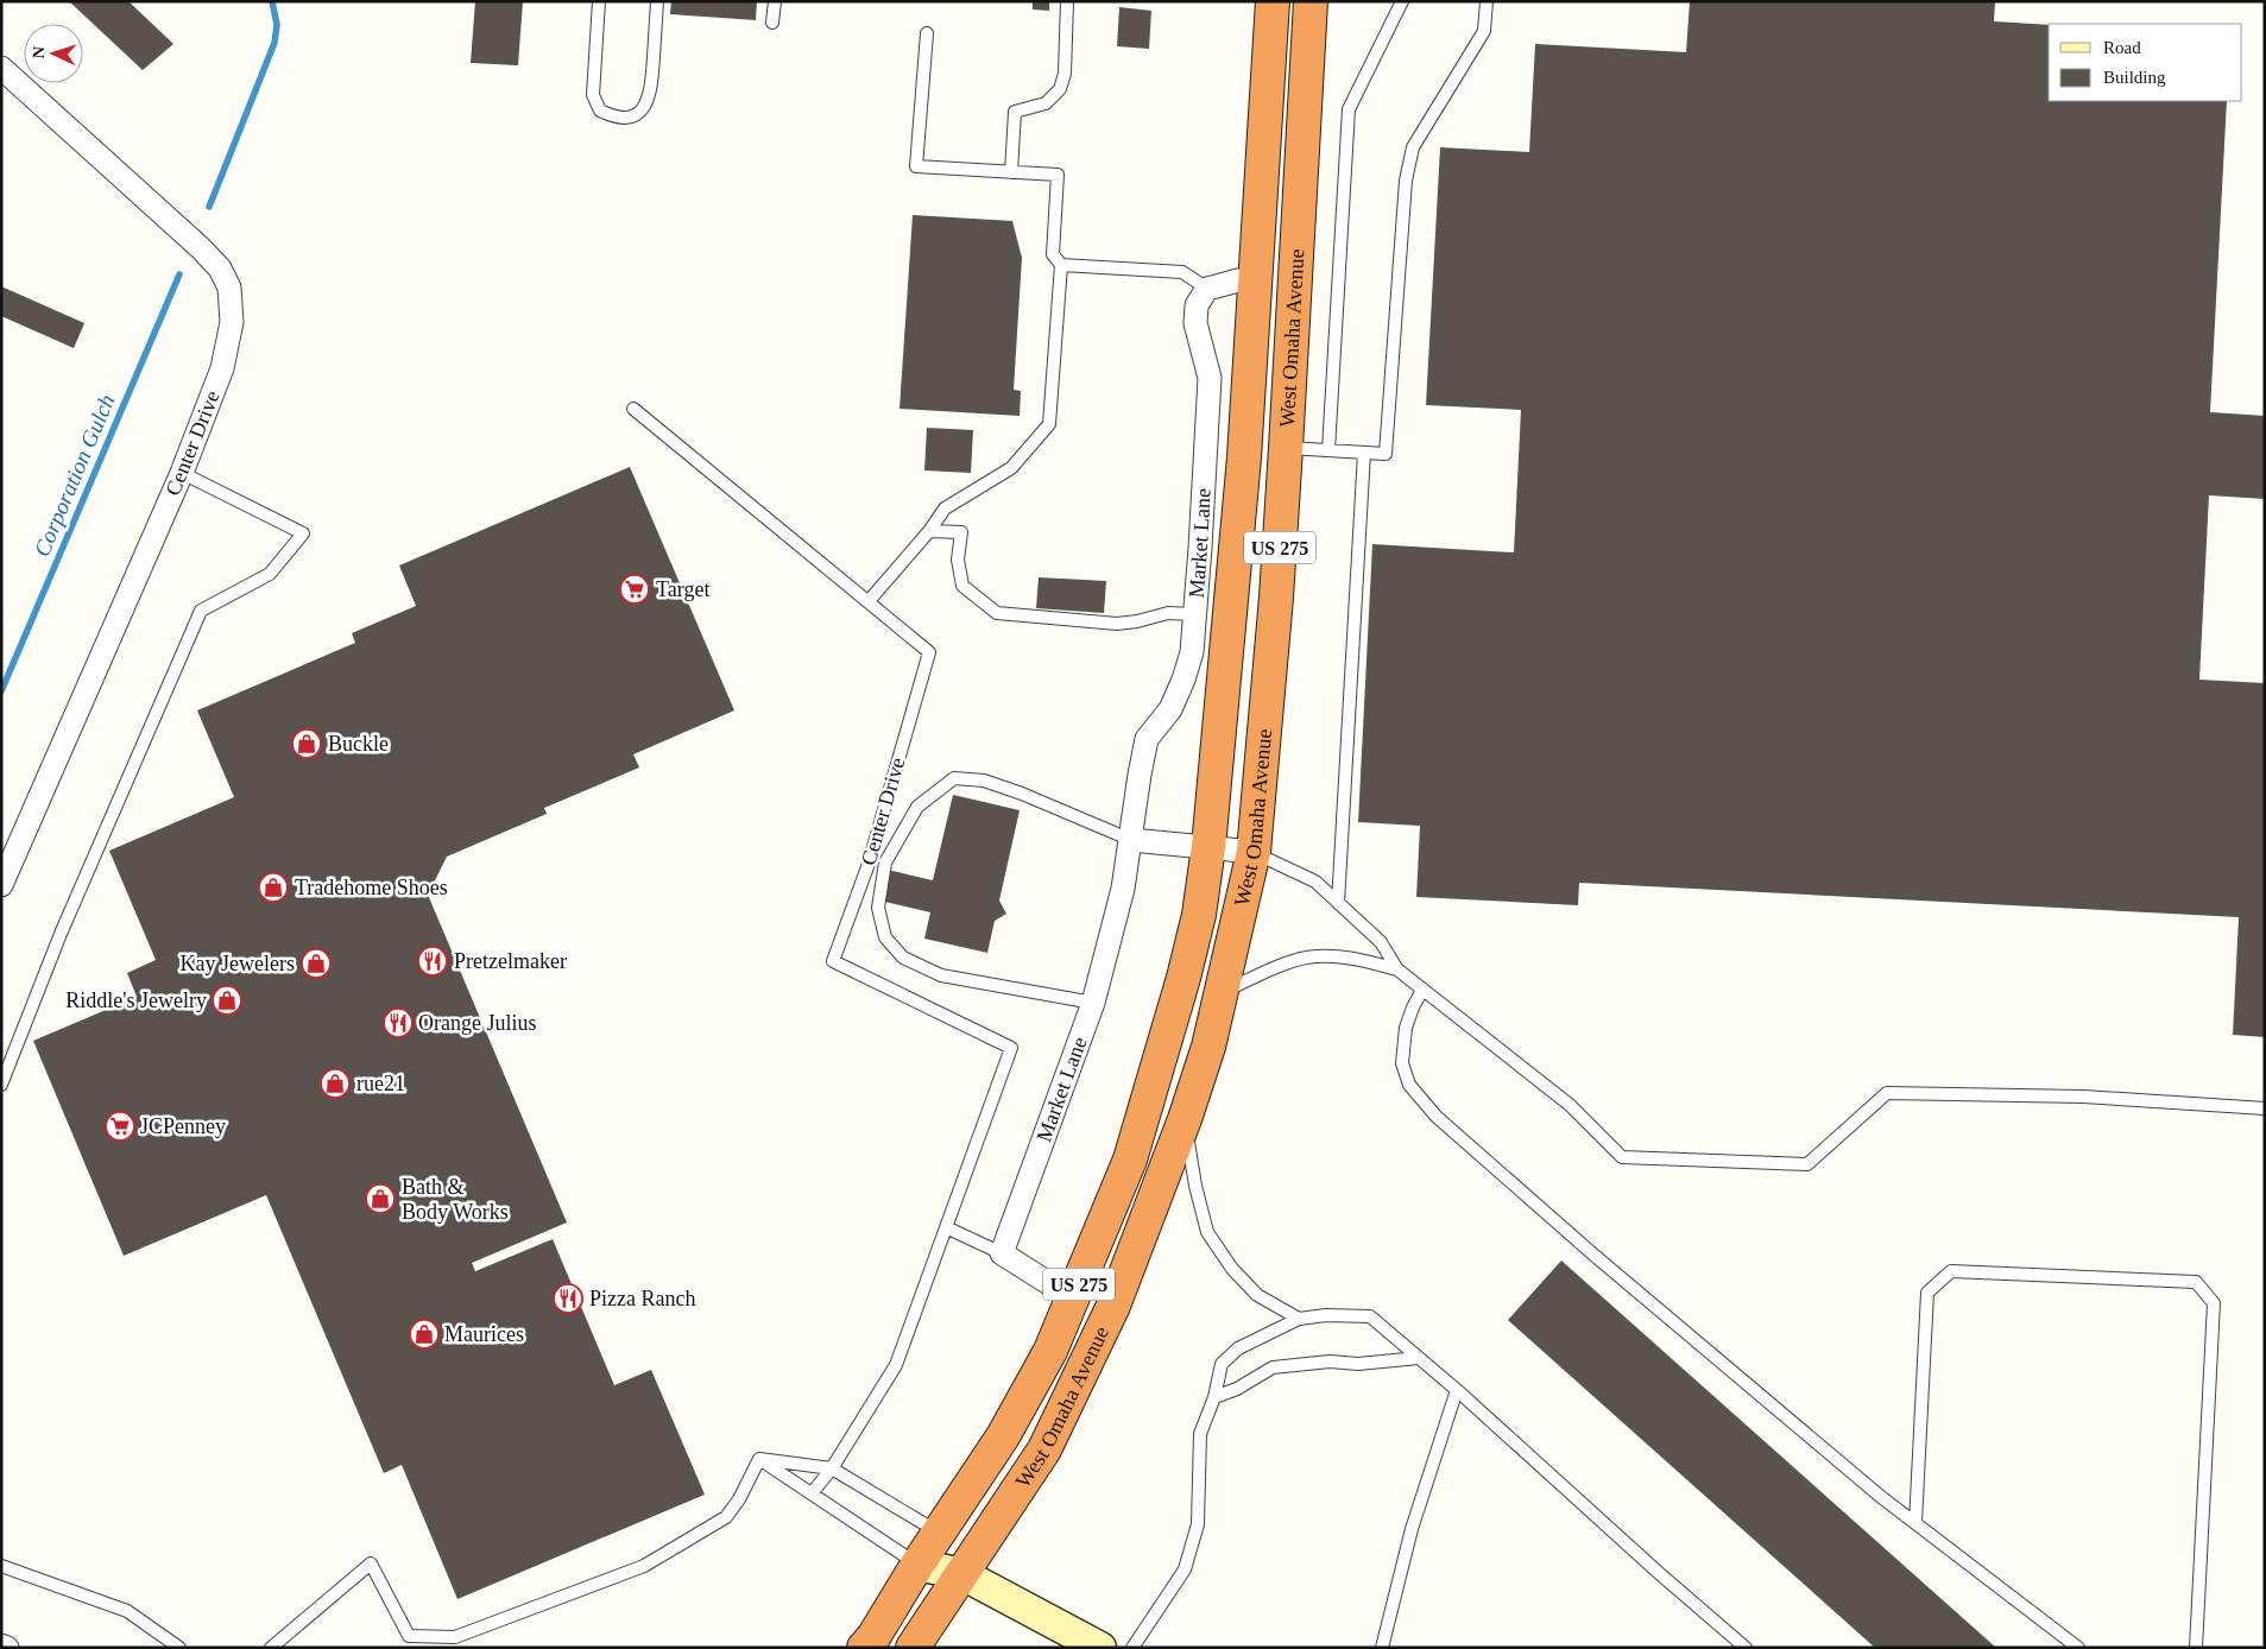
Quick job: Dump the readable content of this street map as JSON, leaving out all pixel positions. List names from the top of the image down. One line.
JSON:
{"streets":{"highway":["West Omaha Avenue","US 275"],"street":["Center Drive","Market Lane"]},"crossings":[["West Omaha Avenue","US 275"]],"water":["Corporation Gulch"],"places":{"supermarket":["Target","JCPenney"],"shop":["Buckle","Tradehome Shoes","Kay Jewelers","Riddle's Jewelry","rue21","Bath & Body Works","Maurices"],"restaurant":["Pretzelmaker","Orange Julius","Pizza Ranch"]},"legend":["Road","Building"],"north":"left"}
